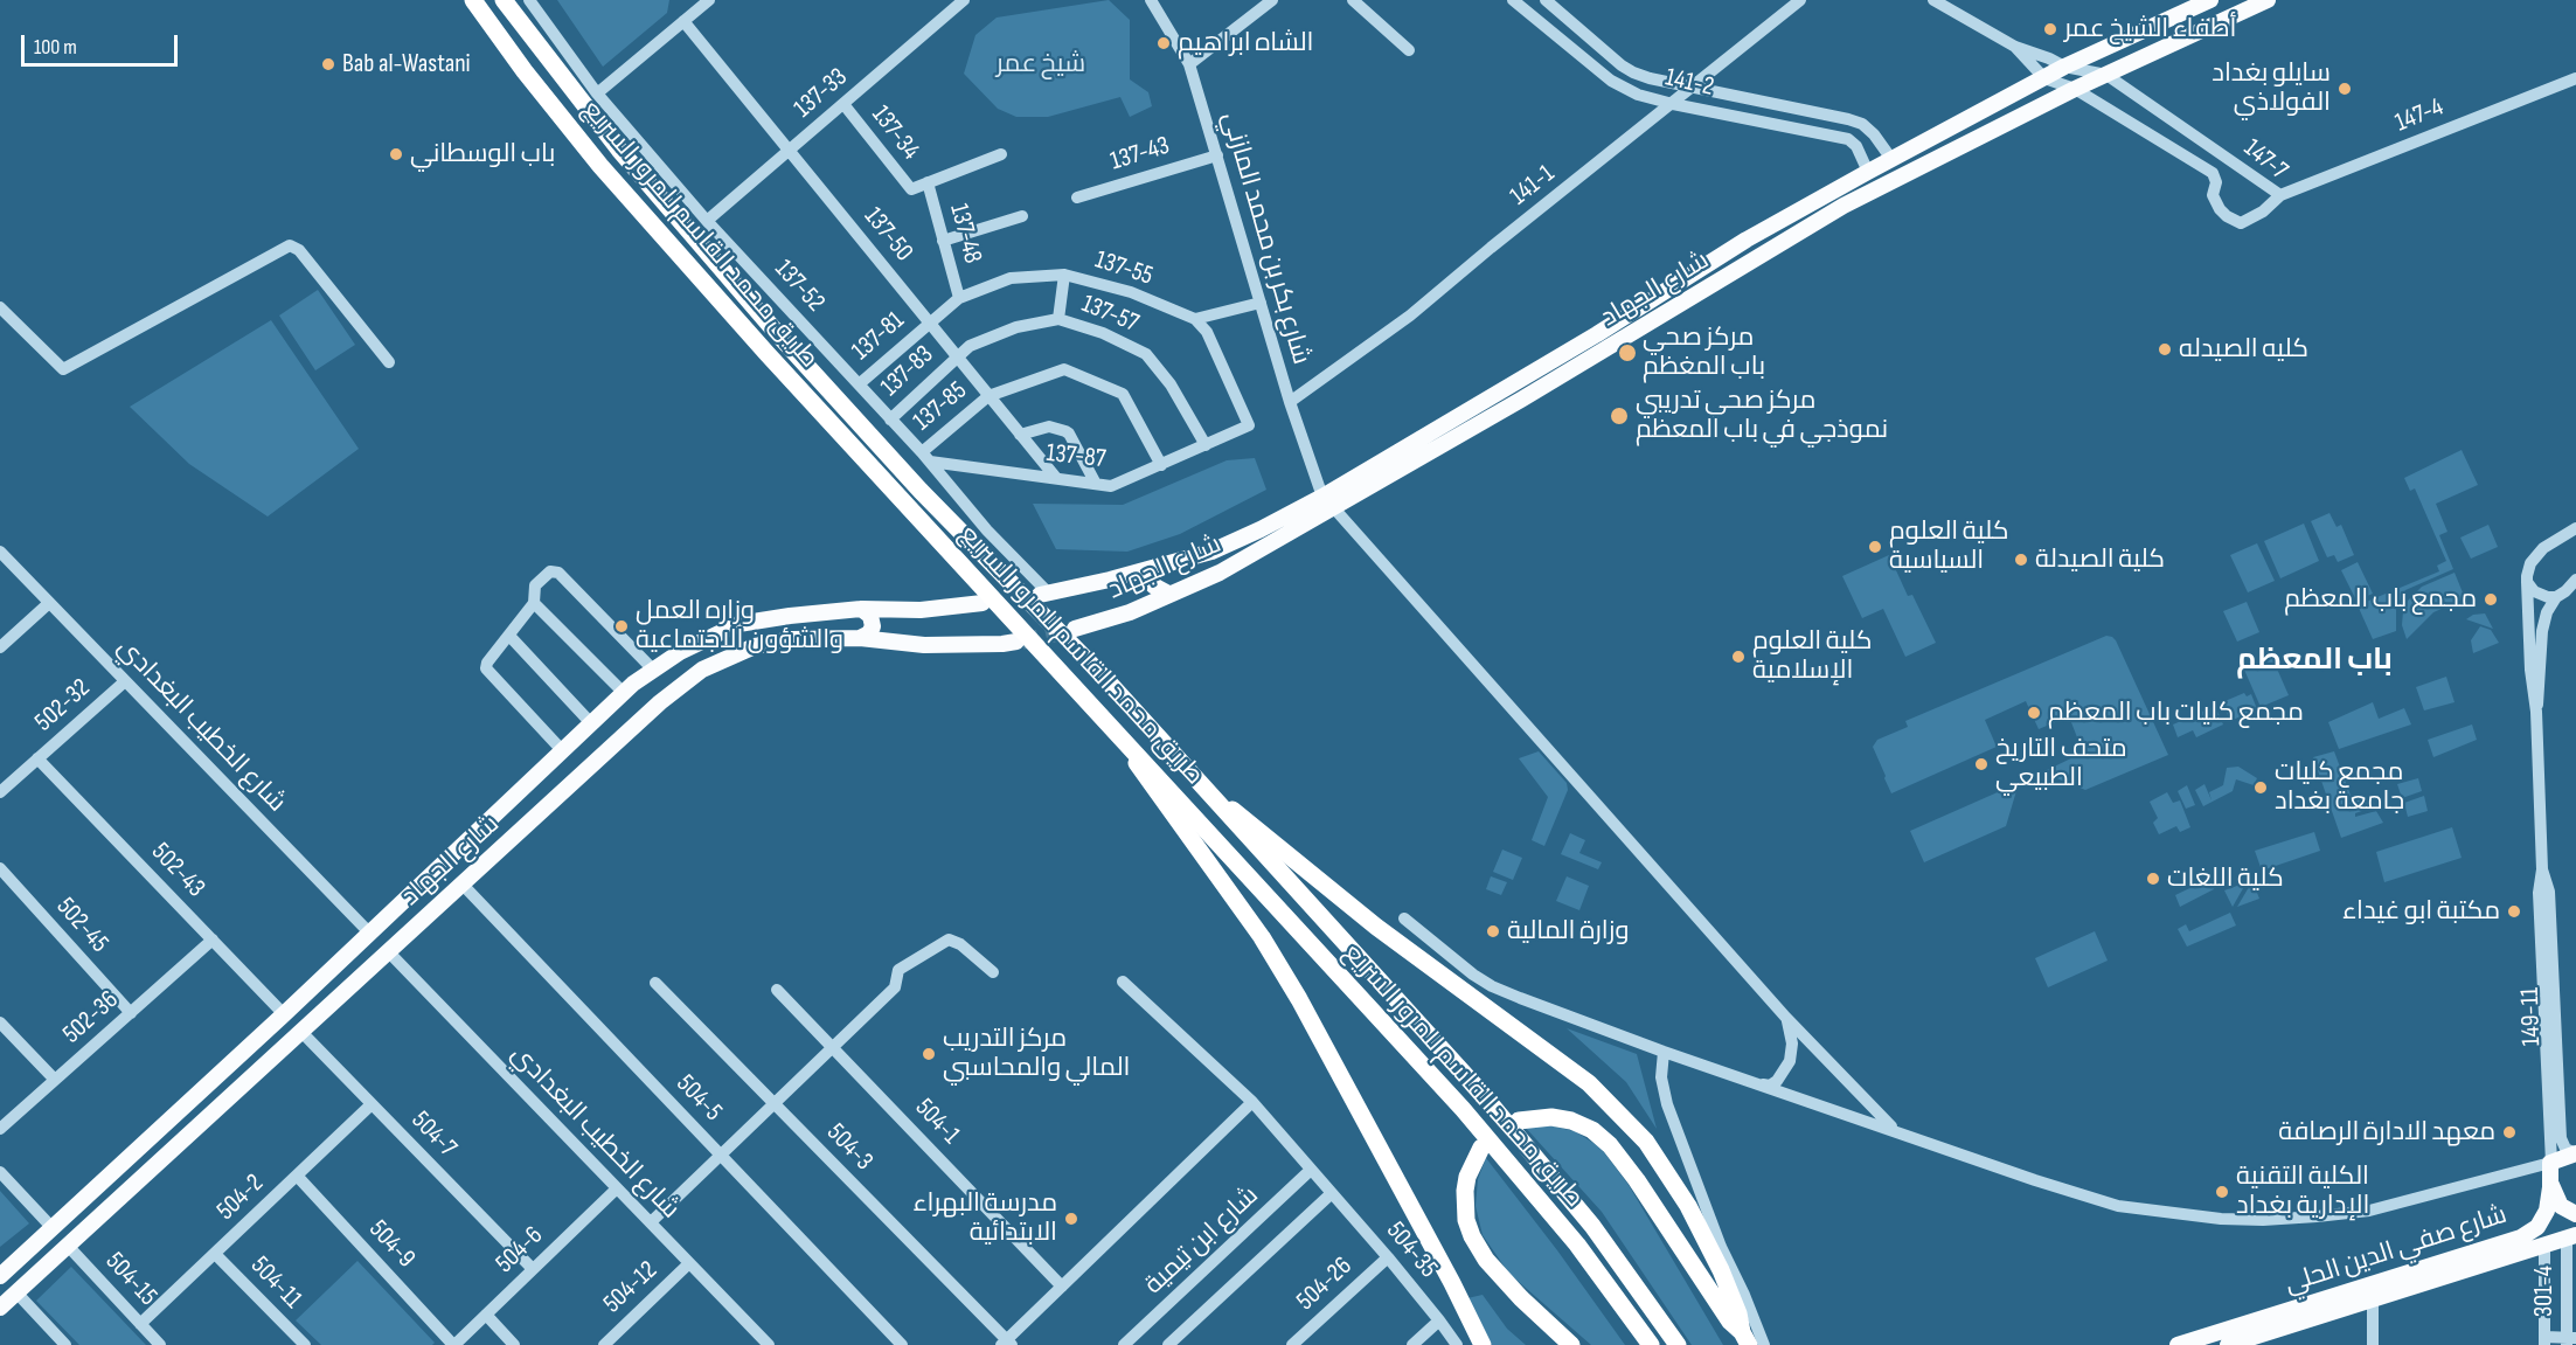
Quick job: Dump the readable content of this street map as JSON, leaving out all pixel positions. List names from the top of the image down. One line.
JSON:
{"streets":{"highway":["طريق محمد القاسم للمرور السريع"],"main road":["شارع الجهاد","شارع صفي الدين الحلي"],"street":["141-2","137-33","147-4","137-34","137-43","147-7","141-1","137-48","137-50","شارع بكر بن محمد المازني","137-55","137-52","137-57","137-81","137-83","137-85","137-87","502-32","شارع الخطيب البغدادي","502-43","502-45","149-11","502-36","504-5","504-1","504-7","504-3","504-2","شارع ابن تيمية","504-9","504-6","504-35","504-15","504-11","504-26","504-12","301-4"]},"crossings":[["141-2","141-1"],["141-2","شارع الجهاد"],["137-33","137-34"],["137-33","137-50"],["137-33","137-52"],["147-4","147-7"],["137-34","137-48"],["137-43","شارع بكر بن محمد المازني"],["147-7","شارع الجهاد"],["141-1","شارع بكر بن محمد المازني"],["137-48","137-55"],["137-50","137-55"],["137-50","137-57"],["137-50","137-81"],["137-50","137-83"],["137-50","137-85"],["137-50","137-87"],["شارع بكر بن محمد المازني","شارع الجهاد"],["137-55","137-81"],["137-55","137-87"],["137-52","شارع الجهاد"],["137-52","137-81"],["137-52","137-83"],["137-52","137-85"],["137-52","137-87"],["شارع الجهاد","شارع الخطيب البغدادي"],["شارع الجهاد","502-43"],["شارع الجهاد","504-5"],["شارع الجهاد","504-7"],["شارع الجهاد","504-15"],["137-57","137-83"],["137-57","137-87"],["137-85","137-87"],["502-32","شارع الخطيب البغدادي"],["502-32","502-43"],["شارع الخطيب البغدادي","504-6"],["شارع الخطيب البغدادي","504-12"],["502-43","502-36"],["502-45","502-36"],["149-11","شارع صفي الدين الحلي"],["504-7","504-2"],["504-7","504-6"],["504-2","504-9"],["504-2","504-15"],["504-2","504-11"],["شارع ابن تيمية","504-35"],["504-9","504-6"],["504-35","504-26"],["شارع صفي الدين الحلي","301-4"]],"districts":["باب المعظم"],"parks":["شيخ عمر"],"places":["أطفاء الشيخ عمر","الشاه ابراهيم","Bab al-Wastani","سايلو بغداد الفولاذي","باب الوسطاني","كليه الصيدله","مركز صحي باب المغظم","مركز صحي تدريبي نموذجي في باب المعظم","كلية العلوم السياسية","كلية الصيدلة","مجمع باب المعظم","وزاره العمل والشؤون الاجتماعية","كلية العلوم الإسلامية","مجمع كليات باب المعظم","متحف التاريخ الطبيعي","مجمع كليات جامعة بغداد","كلية اللغات","مكتبة ابو غيداء","وزارة المالية","مركز التدريب المالي والمحاسبي","معهد الادارة الرصافة","الكلية التقنية الإدارية بغداد","مدرسة البهراء الابتدائية"],"scale_bar":"100 m"}
